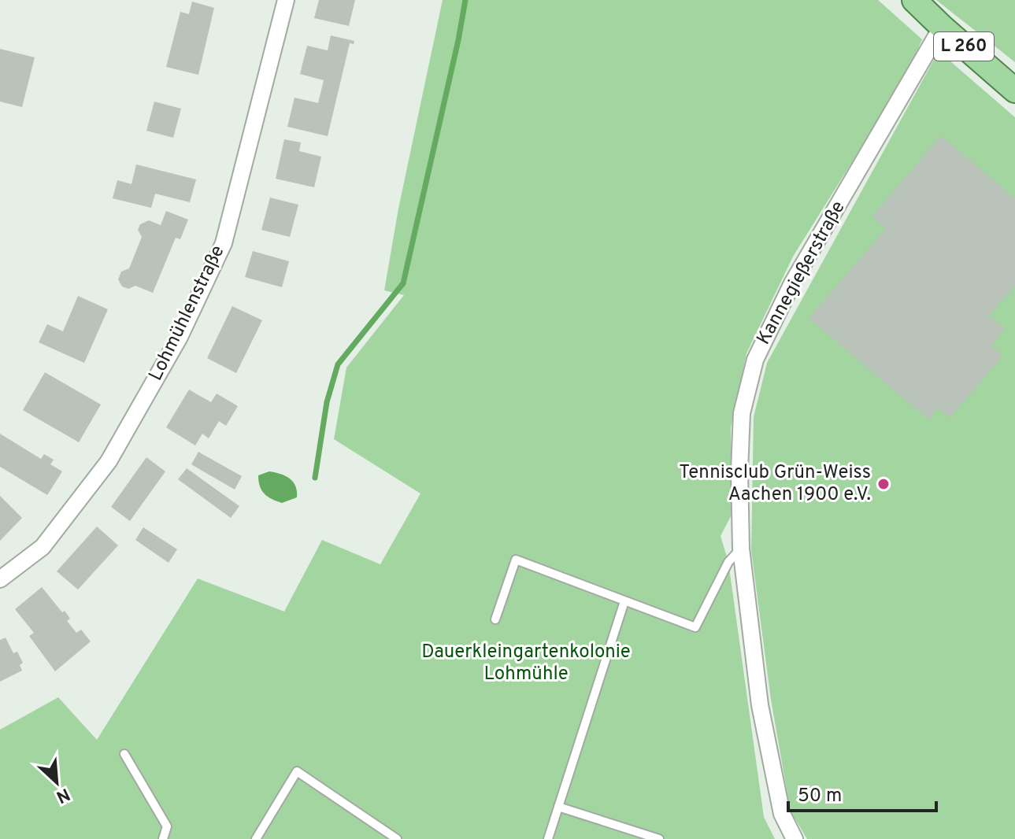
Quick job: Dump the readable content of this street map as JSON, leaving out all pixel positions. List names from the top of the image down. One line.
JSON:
{"streets":{"main road":["L 260"],"street":["Kannegießerstraße","Lohmühlenstraße"]},"crossings":[["L 260","Kannegießerstraße"]],"parks":["Dauerkleingartenkolonie Lohmühle"],"places":["Tennisclub Grün-Weiss Aachen 1900 e.V."],"scale_bar":"50 m","north":"bottom right"}
